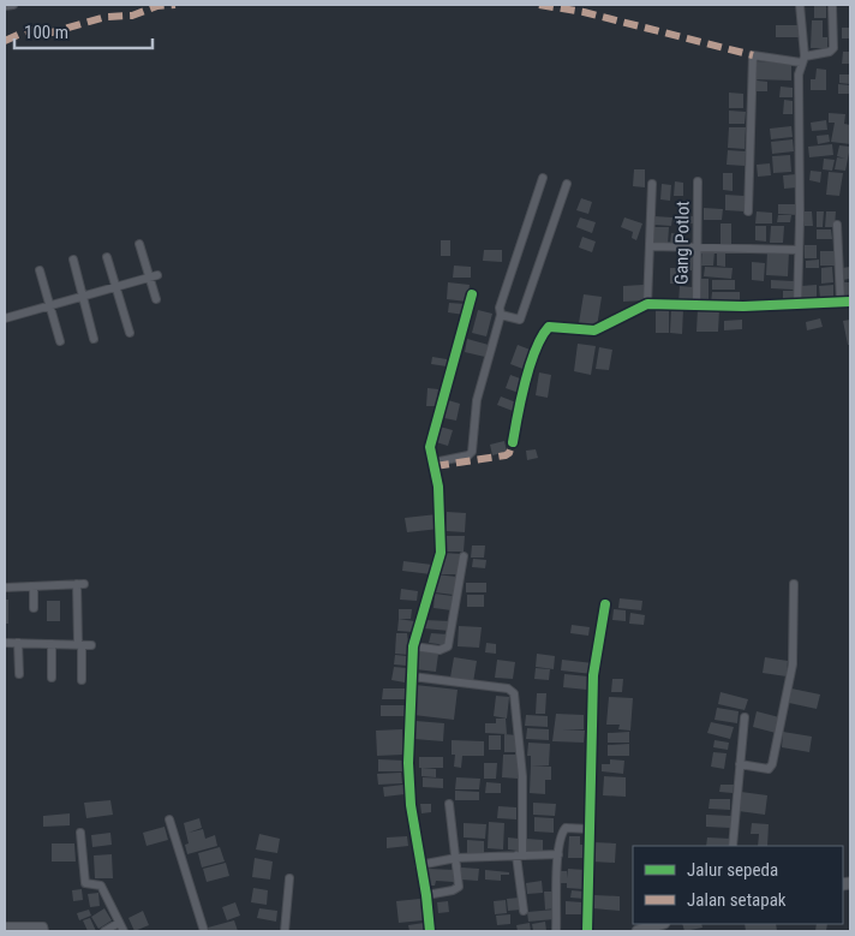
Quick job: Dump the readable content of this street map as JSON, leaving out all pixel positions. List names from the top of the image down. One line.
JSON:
{"streets":{"street":["Gang Potlot"]},"legend":["Jalur sepeda","Jalan setapak"],"scale_bar":"100 m"}
